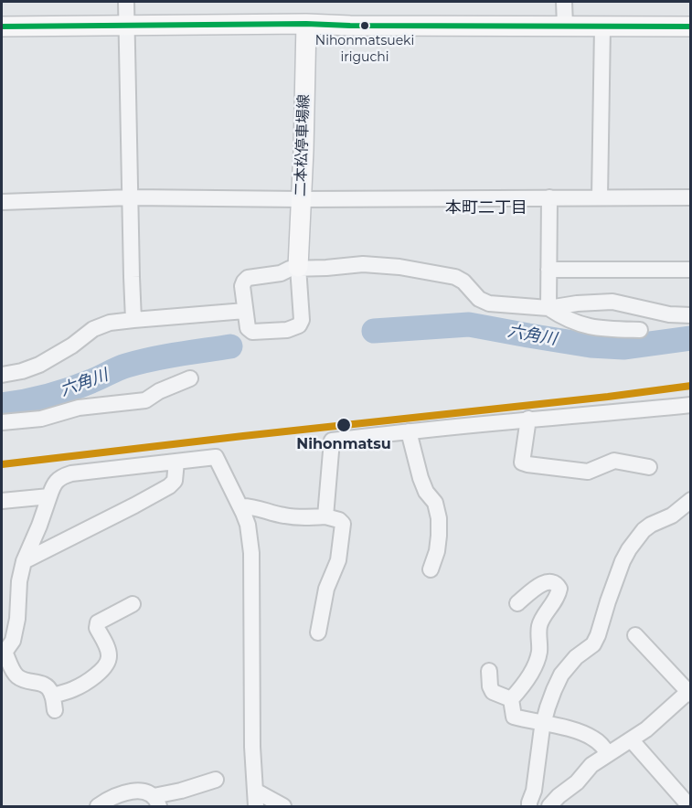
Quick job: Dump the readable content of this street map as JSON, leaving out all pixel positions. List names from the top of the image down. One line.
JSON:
{"streets":{"main road":["二本松停車場線"]},"districts":["本町二丁目"],"water":["六角川"],"places":["Nihonmatsueki iriguchi","Nihonmatsu"]}
